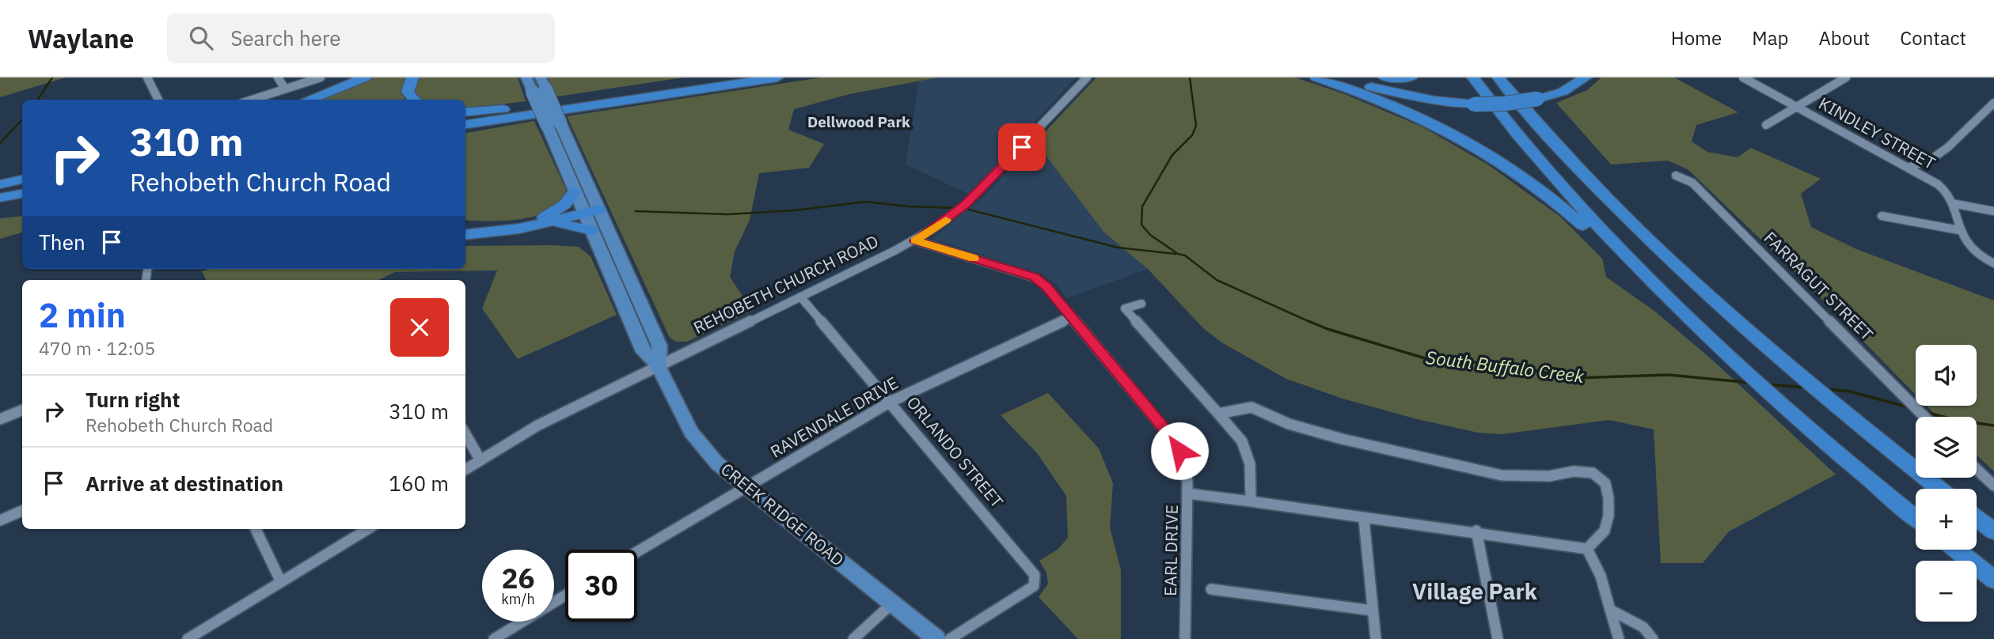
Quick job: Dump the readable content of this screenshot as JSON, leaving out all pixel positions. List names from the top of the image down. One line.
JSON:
{"streets":{"main road":["CREEK RIDGE ROAD"],"street":["KINDLEY STREET","REHOBETH CHURCH ROAD","FARRAGUT STREET","RAVENDALE DRIVE","ORLANDO STREET","EARL DRIVE"]},"crossings":[["REHOBETH CHURCH ROAD","ORLANDO STREET"],["REHOBETH CHURCH ROAD","CREEK RIDGE ROAD"],["REHOBETH CHURCH ROAD","EARL DRIVE"],["RAVENDALE DRIVE","ORLANDO STREET"],["RAVENDALE DRIVE","CREEK RIDGE ROAD"],["RAVENDALE DRIVE","EARL DRIVE"]],"districts":["Dellwood Park","Village Park"],"water":["South Buffalo Creek"],"page":{"header":"Waylane","search":"Search here","nav":["Home","Map","About","Contact"],"turn":["310 m","Rehobeth Church Road"],"then":"Then","heading":["2 min","470 m · 12:05"],"map_buttons":["+","−"],"list":[{"name":"Turn right","note":"Rehobeth Church Road","value":"310 m"},{"name":"Arrive at destination","value":"160 m"}],"speed":"26 km/h","limit":"30"}}
